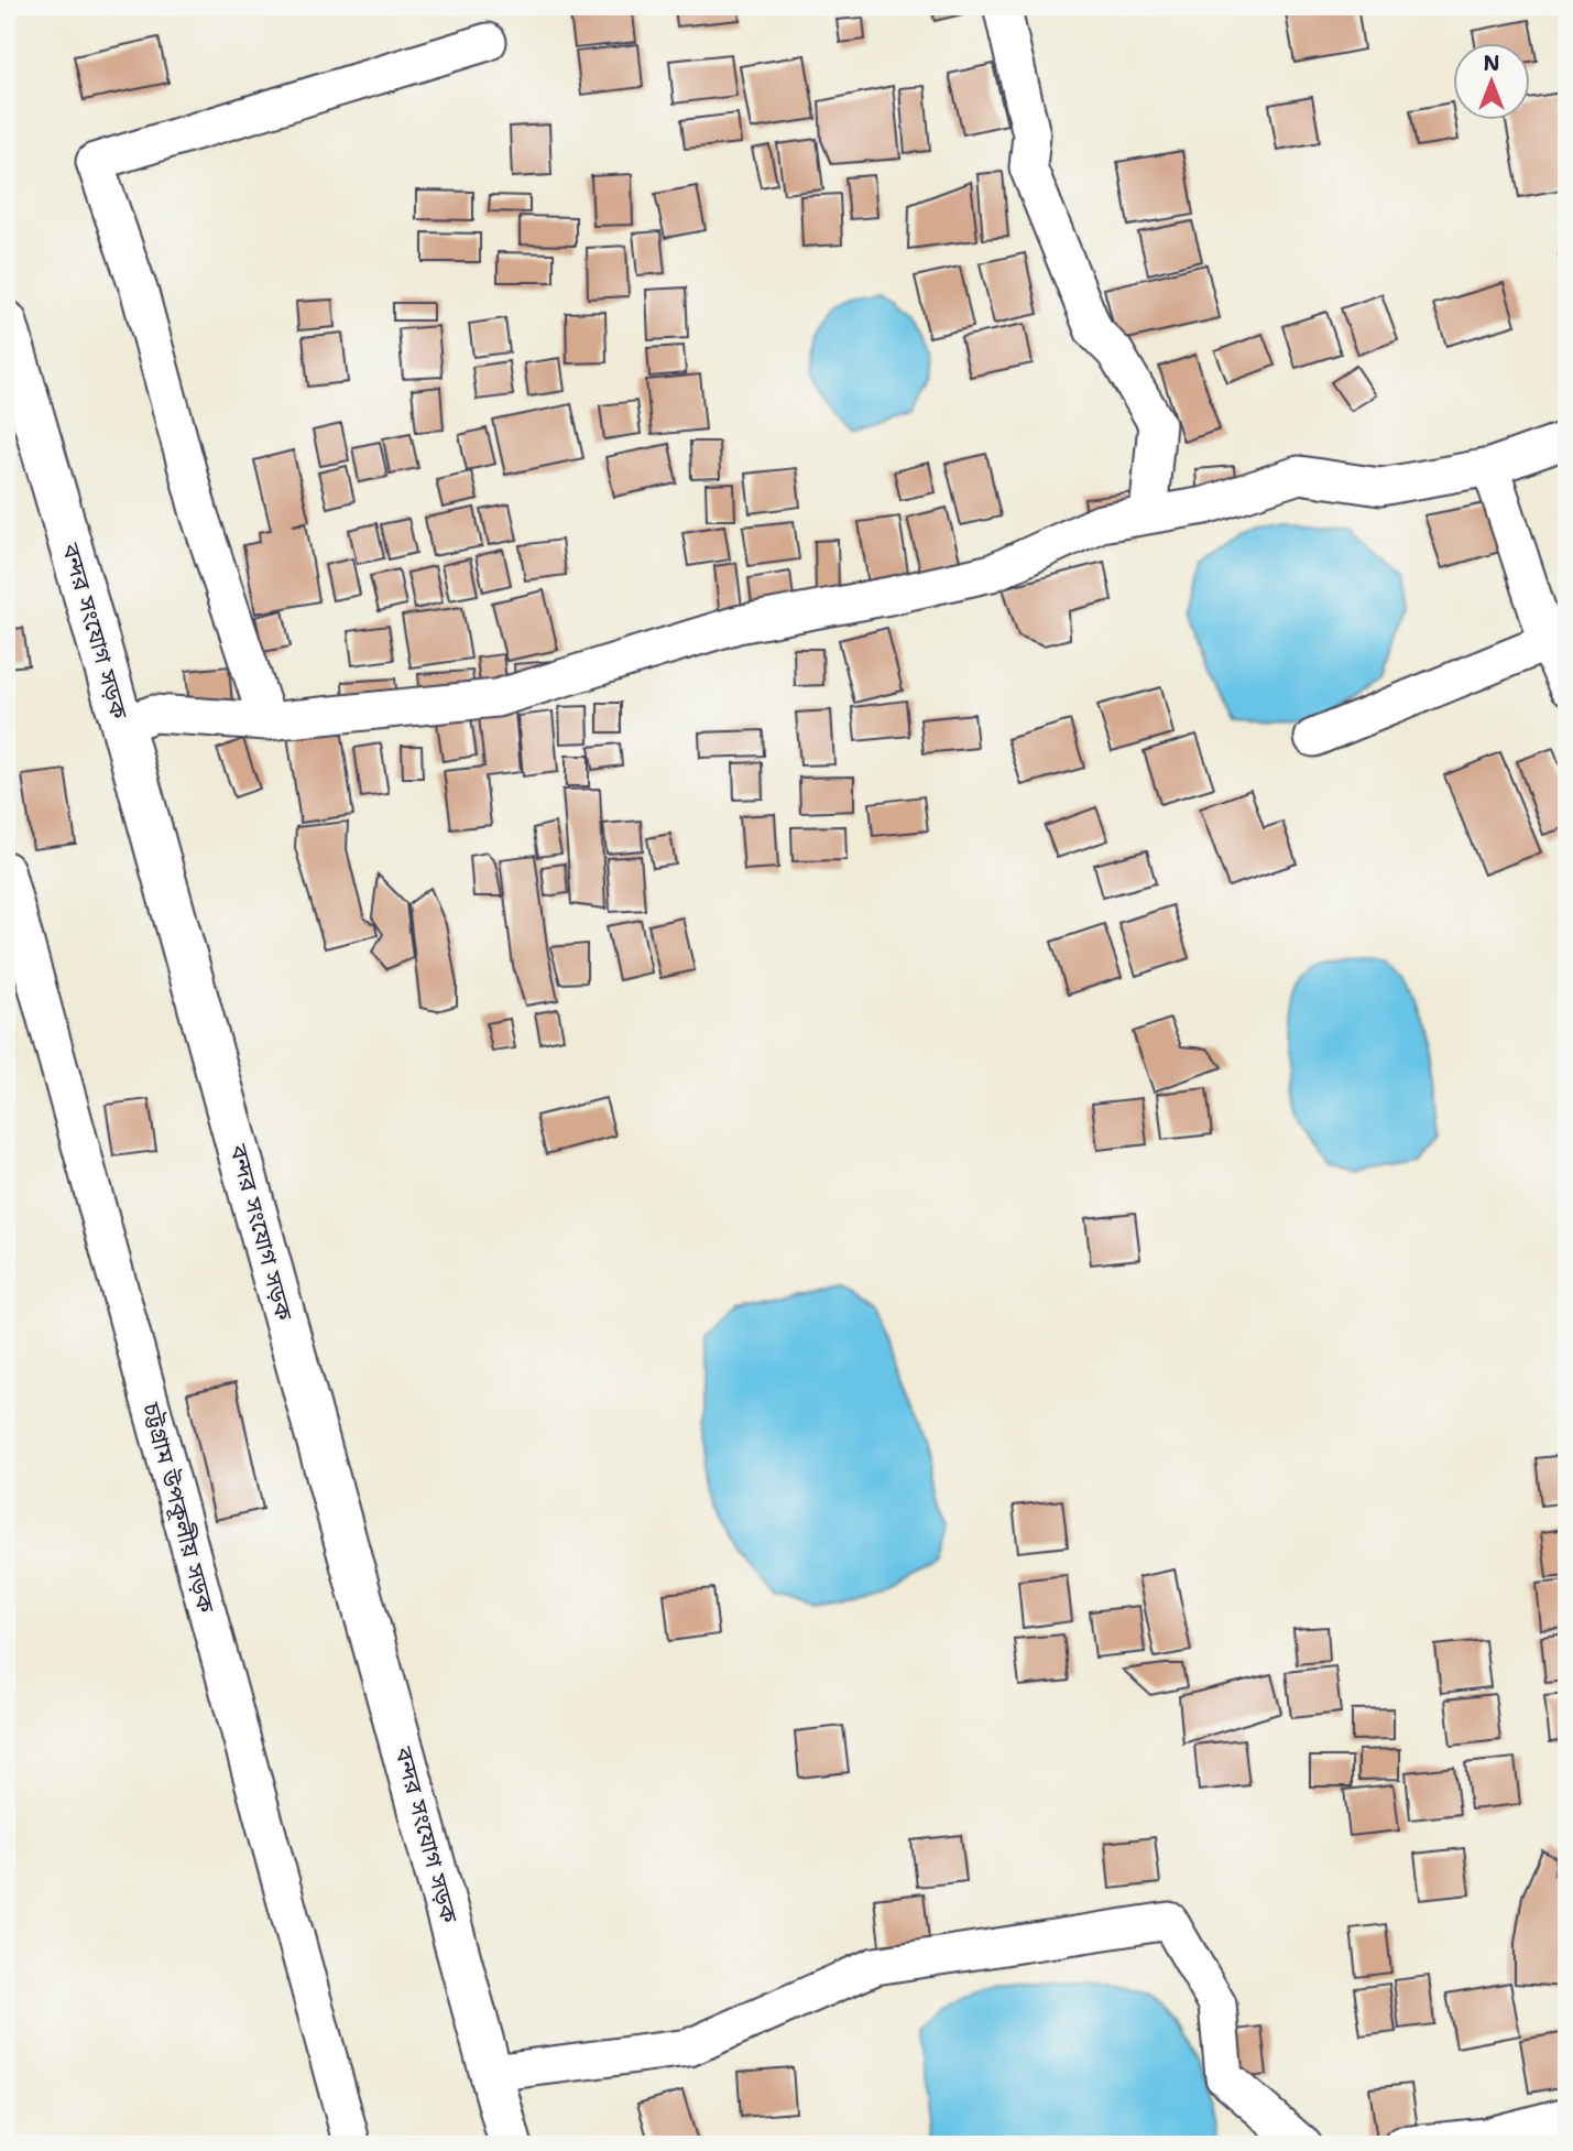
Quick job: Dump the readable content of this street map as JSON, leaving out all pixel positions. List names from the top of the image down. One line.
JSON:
{"streets":{"highway":["বন্দর সংযোগ সড়ক"],"street":["চট্টগ্রাম উপকূলীয় সড়ক"]},"north":"top"}
